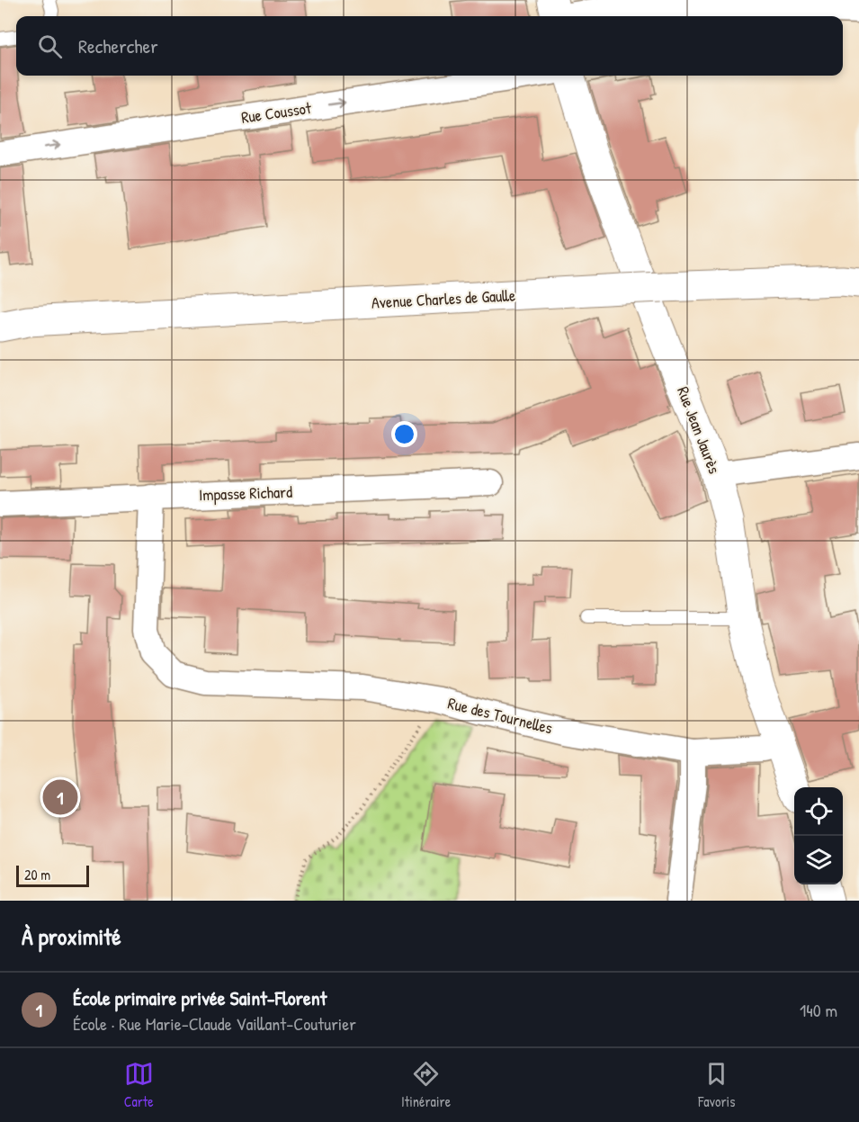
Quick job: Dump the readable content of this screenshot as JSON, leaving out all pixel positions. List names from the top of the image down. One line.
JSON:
{"streets":{"main road":["Avenue Charles de Gaulle","Rue Jean Jaurès"],"street":["Rue Coussot","Impasse Richard","Rue des Tournelles"]},"crossings":[["Rue Jean Jaurès","Rue des Tournelles"]],"one_way":["Rue Coussot"],"scale_bar":"20 m","page":{"search":"Rechercher","pins":"1","scale":"20 m","heading":"À proximité","list":[{"mark":"1","name":"École primaire privée Saint-Florent","note":"École · Rue Marie-Claude Vaillant-Couturier","value":"140 m"}],"nav":["Carte","Itinéraire","Favoris"]}}
